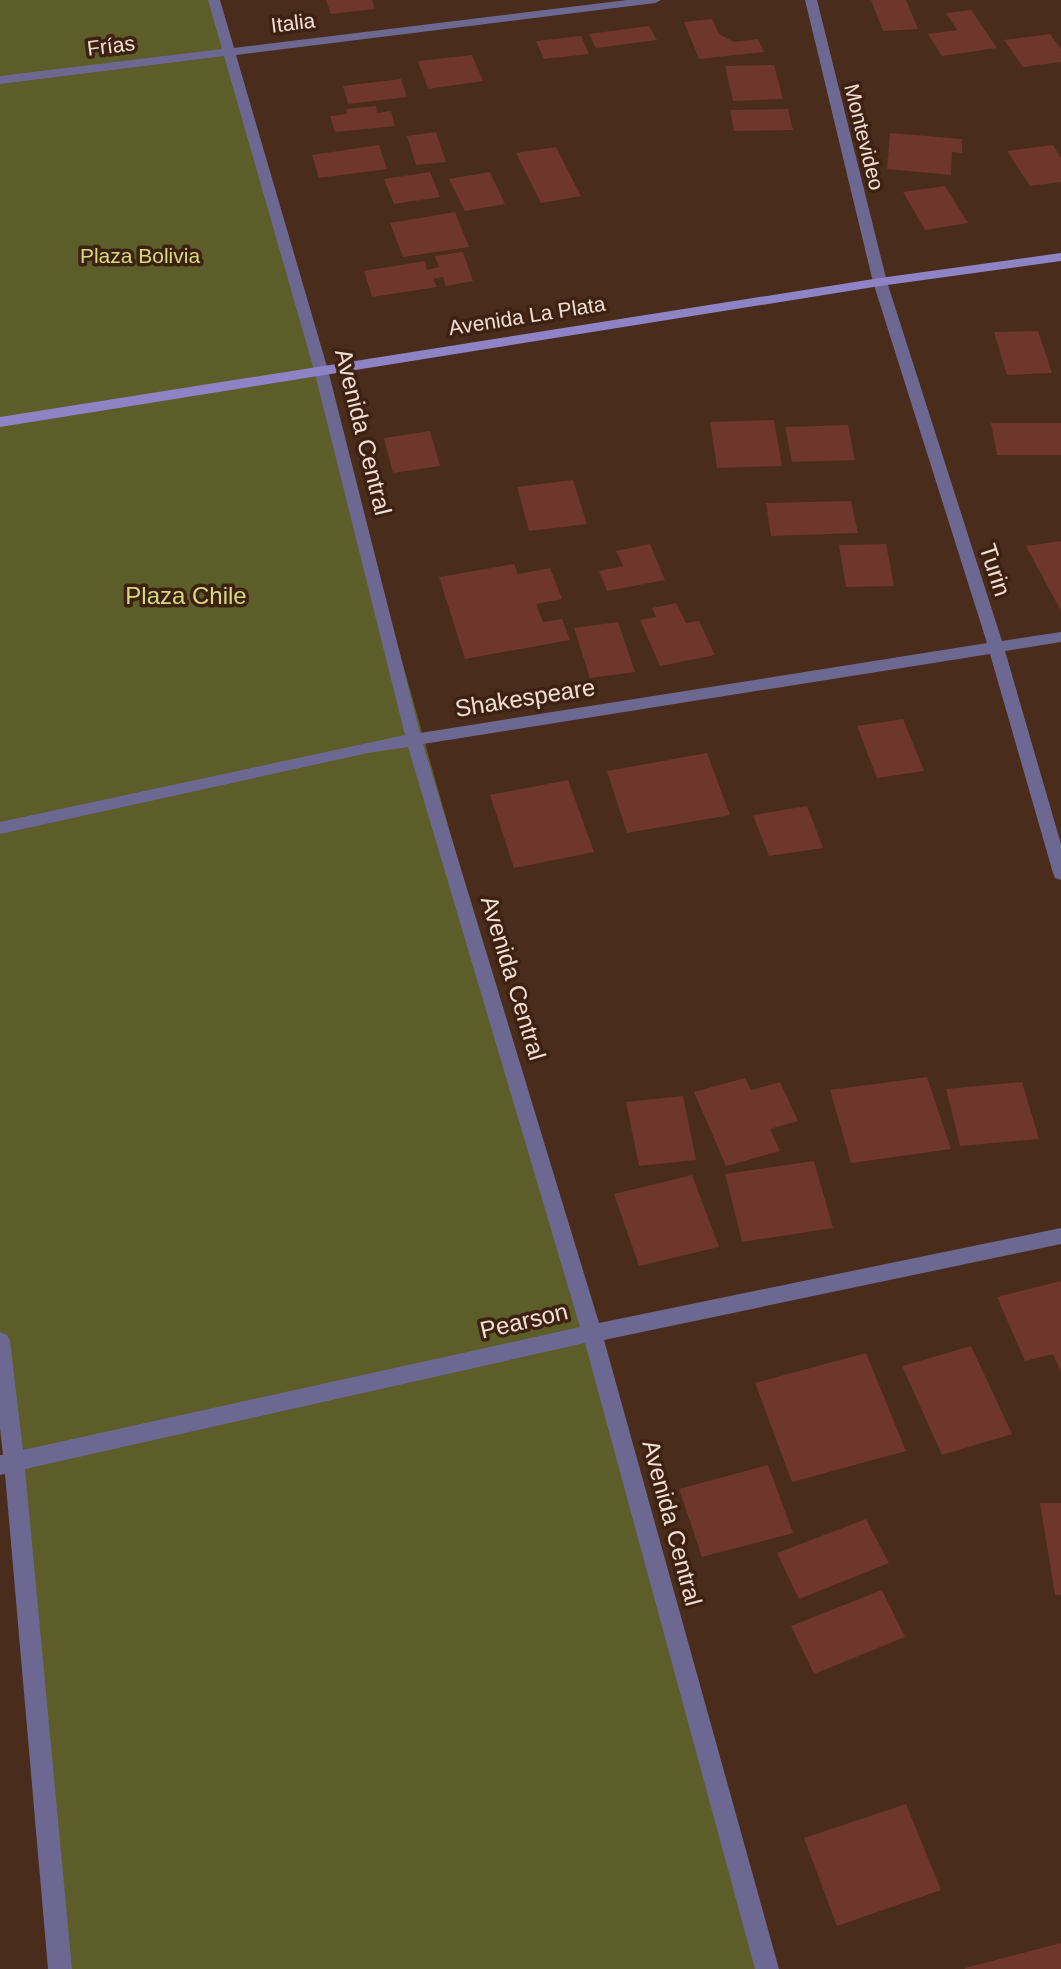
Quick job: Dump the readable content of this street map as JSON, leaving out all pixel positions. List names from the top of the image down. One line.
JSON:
{"streets":{"main road":["Avenida La Plata"],"street":["Italia","Frías","Montevideo","Avenida Central","Turin","Shakespeare","Pearson"]},"crossings":[["Italia","Frías"],["Italia","Avenida Central"],["Frías","Avenida Central"],["Montevideo","Avenida La Plata"],["Montevideo","Turin"],["Avenida La Plata","Avenida Central"],["Avenida La Plata","Turin"],["Avenida Central","Shakespeare"],["Avenida Central","Pearson"],["Turin","Shakespeare"]],"parks":["Plaza Bolivia","Plaza Chile"]}
